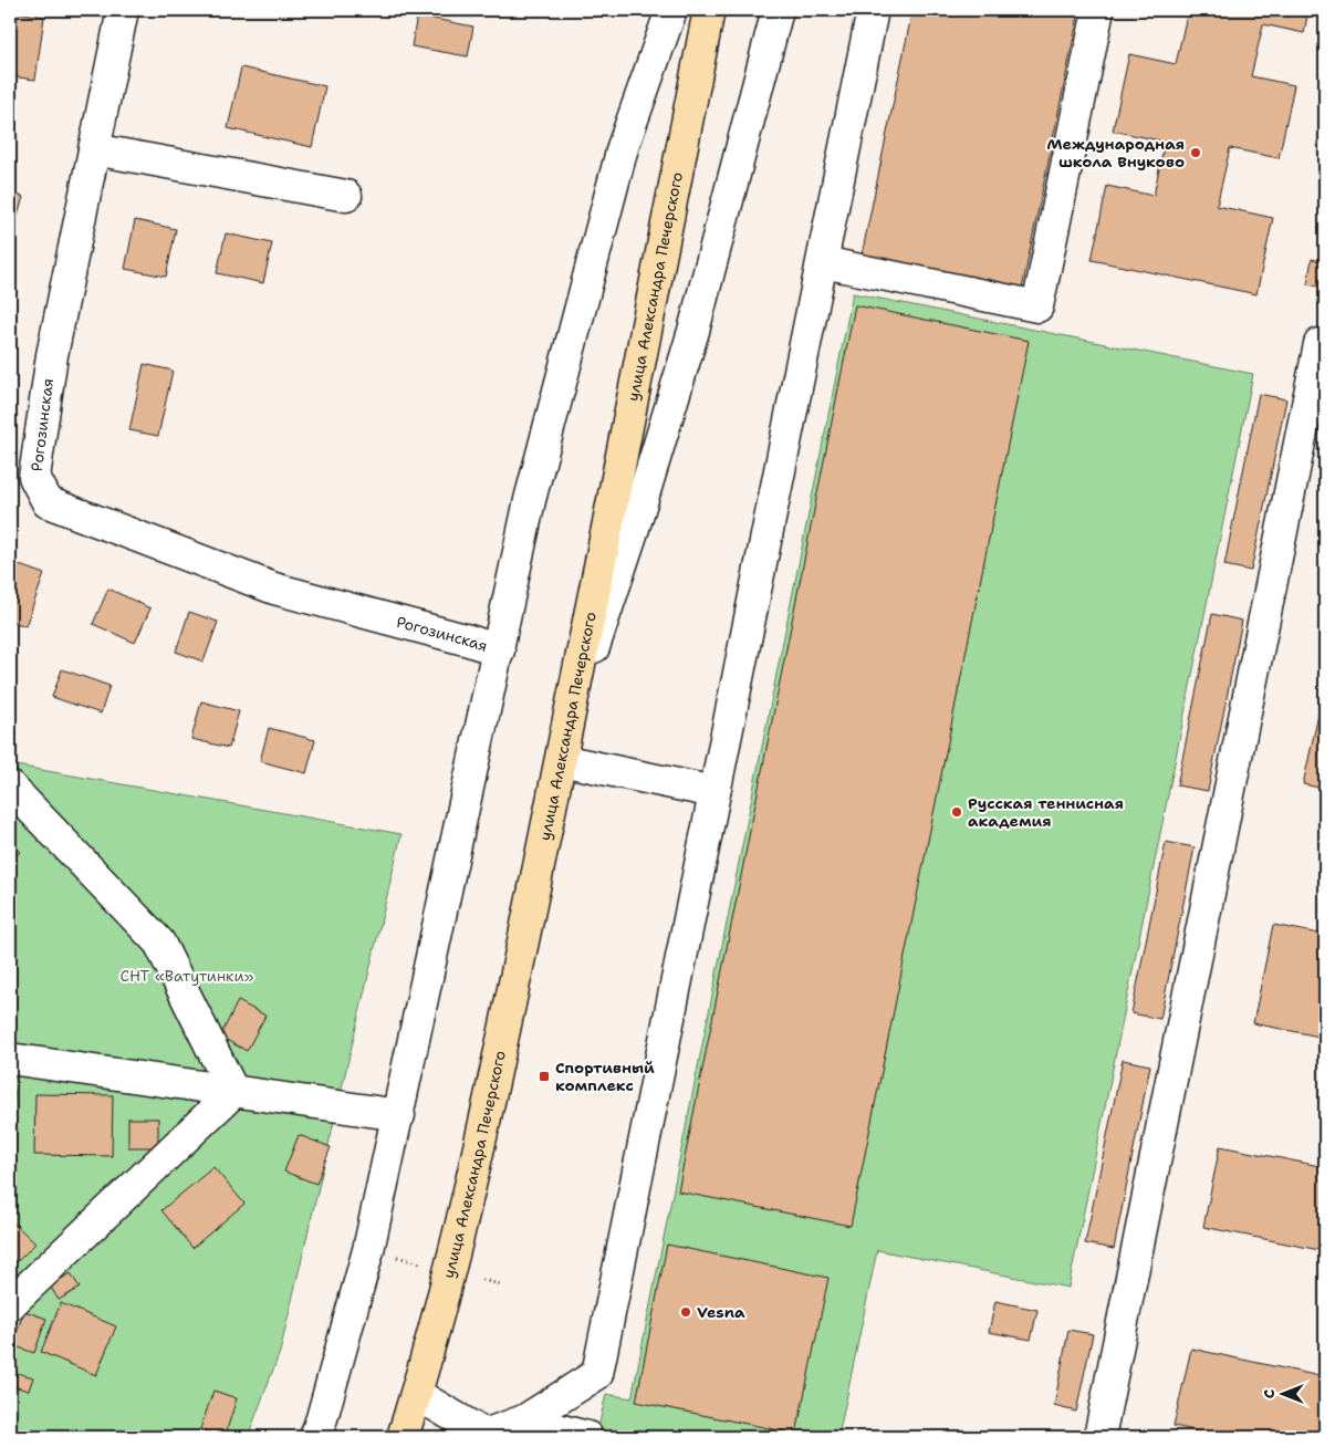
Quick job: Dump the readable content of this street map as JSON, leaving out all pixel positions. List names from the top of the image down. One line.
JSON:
{"streets":{"main road":["улица Александра Печерского"],"street":["Рогозинская"]},"parks":["СНТ «Ватутинки»"],"places":{"other":["Международная школа Внуково","Русская теннисная академия","Vesna"],"transit":["Спортивный комплекс"]},"north":"left"}
